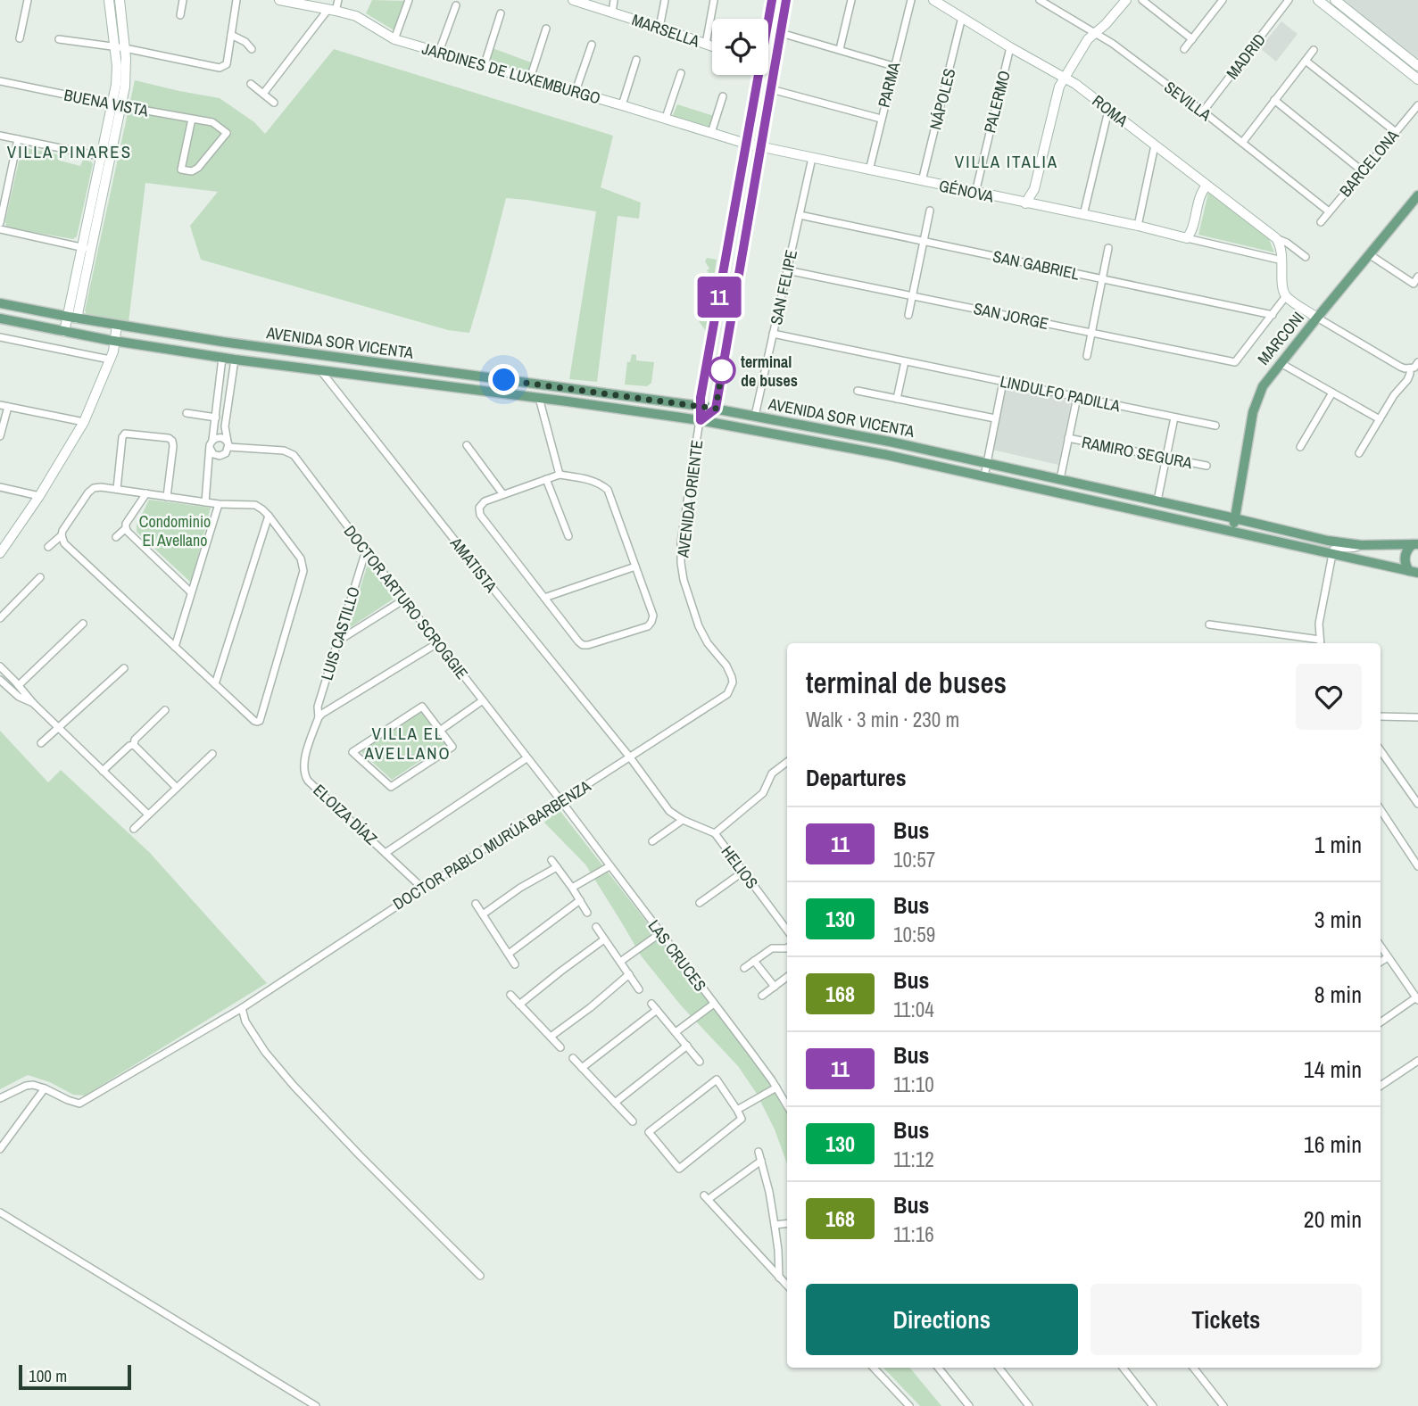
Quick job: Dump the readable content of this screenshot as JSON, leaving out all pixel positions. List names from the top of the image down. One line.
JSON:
{"streets":{"main road":["MARCONI","AVENIDA SOR VICENTA"],"street":["MARSELLA","MADRID","JARDINES DE LUXEMBURGO","PARMA","NÁPOLES","SEVILLA","PALERMO","BUENA VISTA","ROMA","BARCELONA","GÉNOVA","SAN GABRIEL","SAN FELIPE","SAN JORGE","LINDULFO PADILLA","RAMIRO SEGURA","AVENIDA ORIENTE","AMATISTA","DOCTOR ARTURO SCROGGIE","LUIS CASTILLO","ELOIZA DÍAZ","DOCTOR PABLO MURÚA BARBENZA","HELIOS","LAS CRUCES"]},"crossings":[["MADRID","SEVILLA"],["JARDINES DE LUXEMBURGO","GÉNOVA"],["JARDINES DE LUXEMBURGO","AVENIDA ORIENTE"],["PARMA","GÉNOVA"],["NÁPOLES","ROMA"],["NÁPOLES","GÉNOVA"],["SEVILLA","BARCELONA"],["PALERMO","ROMA"],["PALERMO","GÉNOVA"],["GÉNOVA","SAN FELIPE"],["GÉNOVA","AVENIDA ORIENTE"],["SAN GABRIEL","SAN FELIPE"],["SAN GABRIEL","SAN JORGE"],["SAN FELIPE","SAN JORGE"],["SAN FELIPE","AVENIDA SOR VICENTA"],["SAN FELIPE","LINDULFO PADILLA"],["MARCONI","AVENIDA SOR VICENTA"],["AVENIDA SOR VICENTA","AVENIDA ORIENTE"],["AVENIDA SOR VICENTA","AMATISTA"],["AVENIDA ORIENTE","DOCTOR PABLO MURÚA BARBENZA"],["AMATISTA","DOCTOR PABLO MURÚA BARBENZA"],["AMATISTA","HELIOS"],["DOCTOR ARTURO SCROGGIE","LUIS CASTILLO"],["DOCTOR ARTURO SCROGGIE","DOCTOR PABLO MURÚA BARBENZA"],["DOCTOR ARTURO SCROGGIE","LAS CRUCES"],["LUIS CASTILLO","ELOIZA DÍAZ"],["ELOIZA DÍAZ","DOCTOR PABLO MURÚA BARBENZA"],["DOCTOR PABLO MURÚA BARBENZA","HELIOS"],["DOCTOR PABLO MURÚA BARBENZA","LAS CRUCES"]],"districts":["VILLA PINARES","VILLA ITALIA","VILLA EL AVELLANO"],"parks":["Condominio El Avellano"],"places":["terminal de buses"],"lines":["bus line 11"],"scale_bar":"100 m","page":{"on_map":"11","heading":[["terminal de buses","Walk · 3 min · 230 m"],"Departures"],"list":[{"mark":"11","name":"Bus","note":"10:57","value":"1 min"},{"mark":"130","name":"Bus","note":"10:59","value":"3 min"},{"mark":"168","name":"Bus","note":"11:04","value":"8 min"},{"mark":"11","name":"Bus","note":"11:10","value":"14 min"},{"mark":"130","name":"Bus","note":"11:12","value":"16 min"},{"mark":"168","name":"Bus","note":"11:16","value":"20 min"}],"buttons":["Directions","Tickets"],"scale":"100 m"}}
